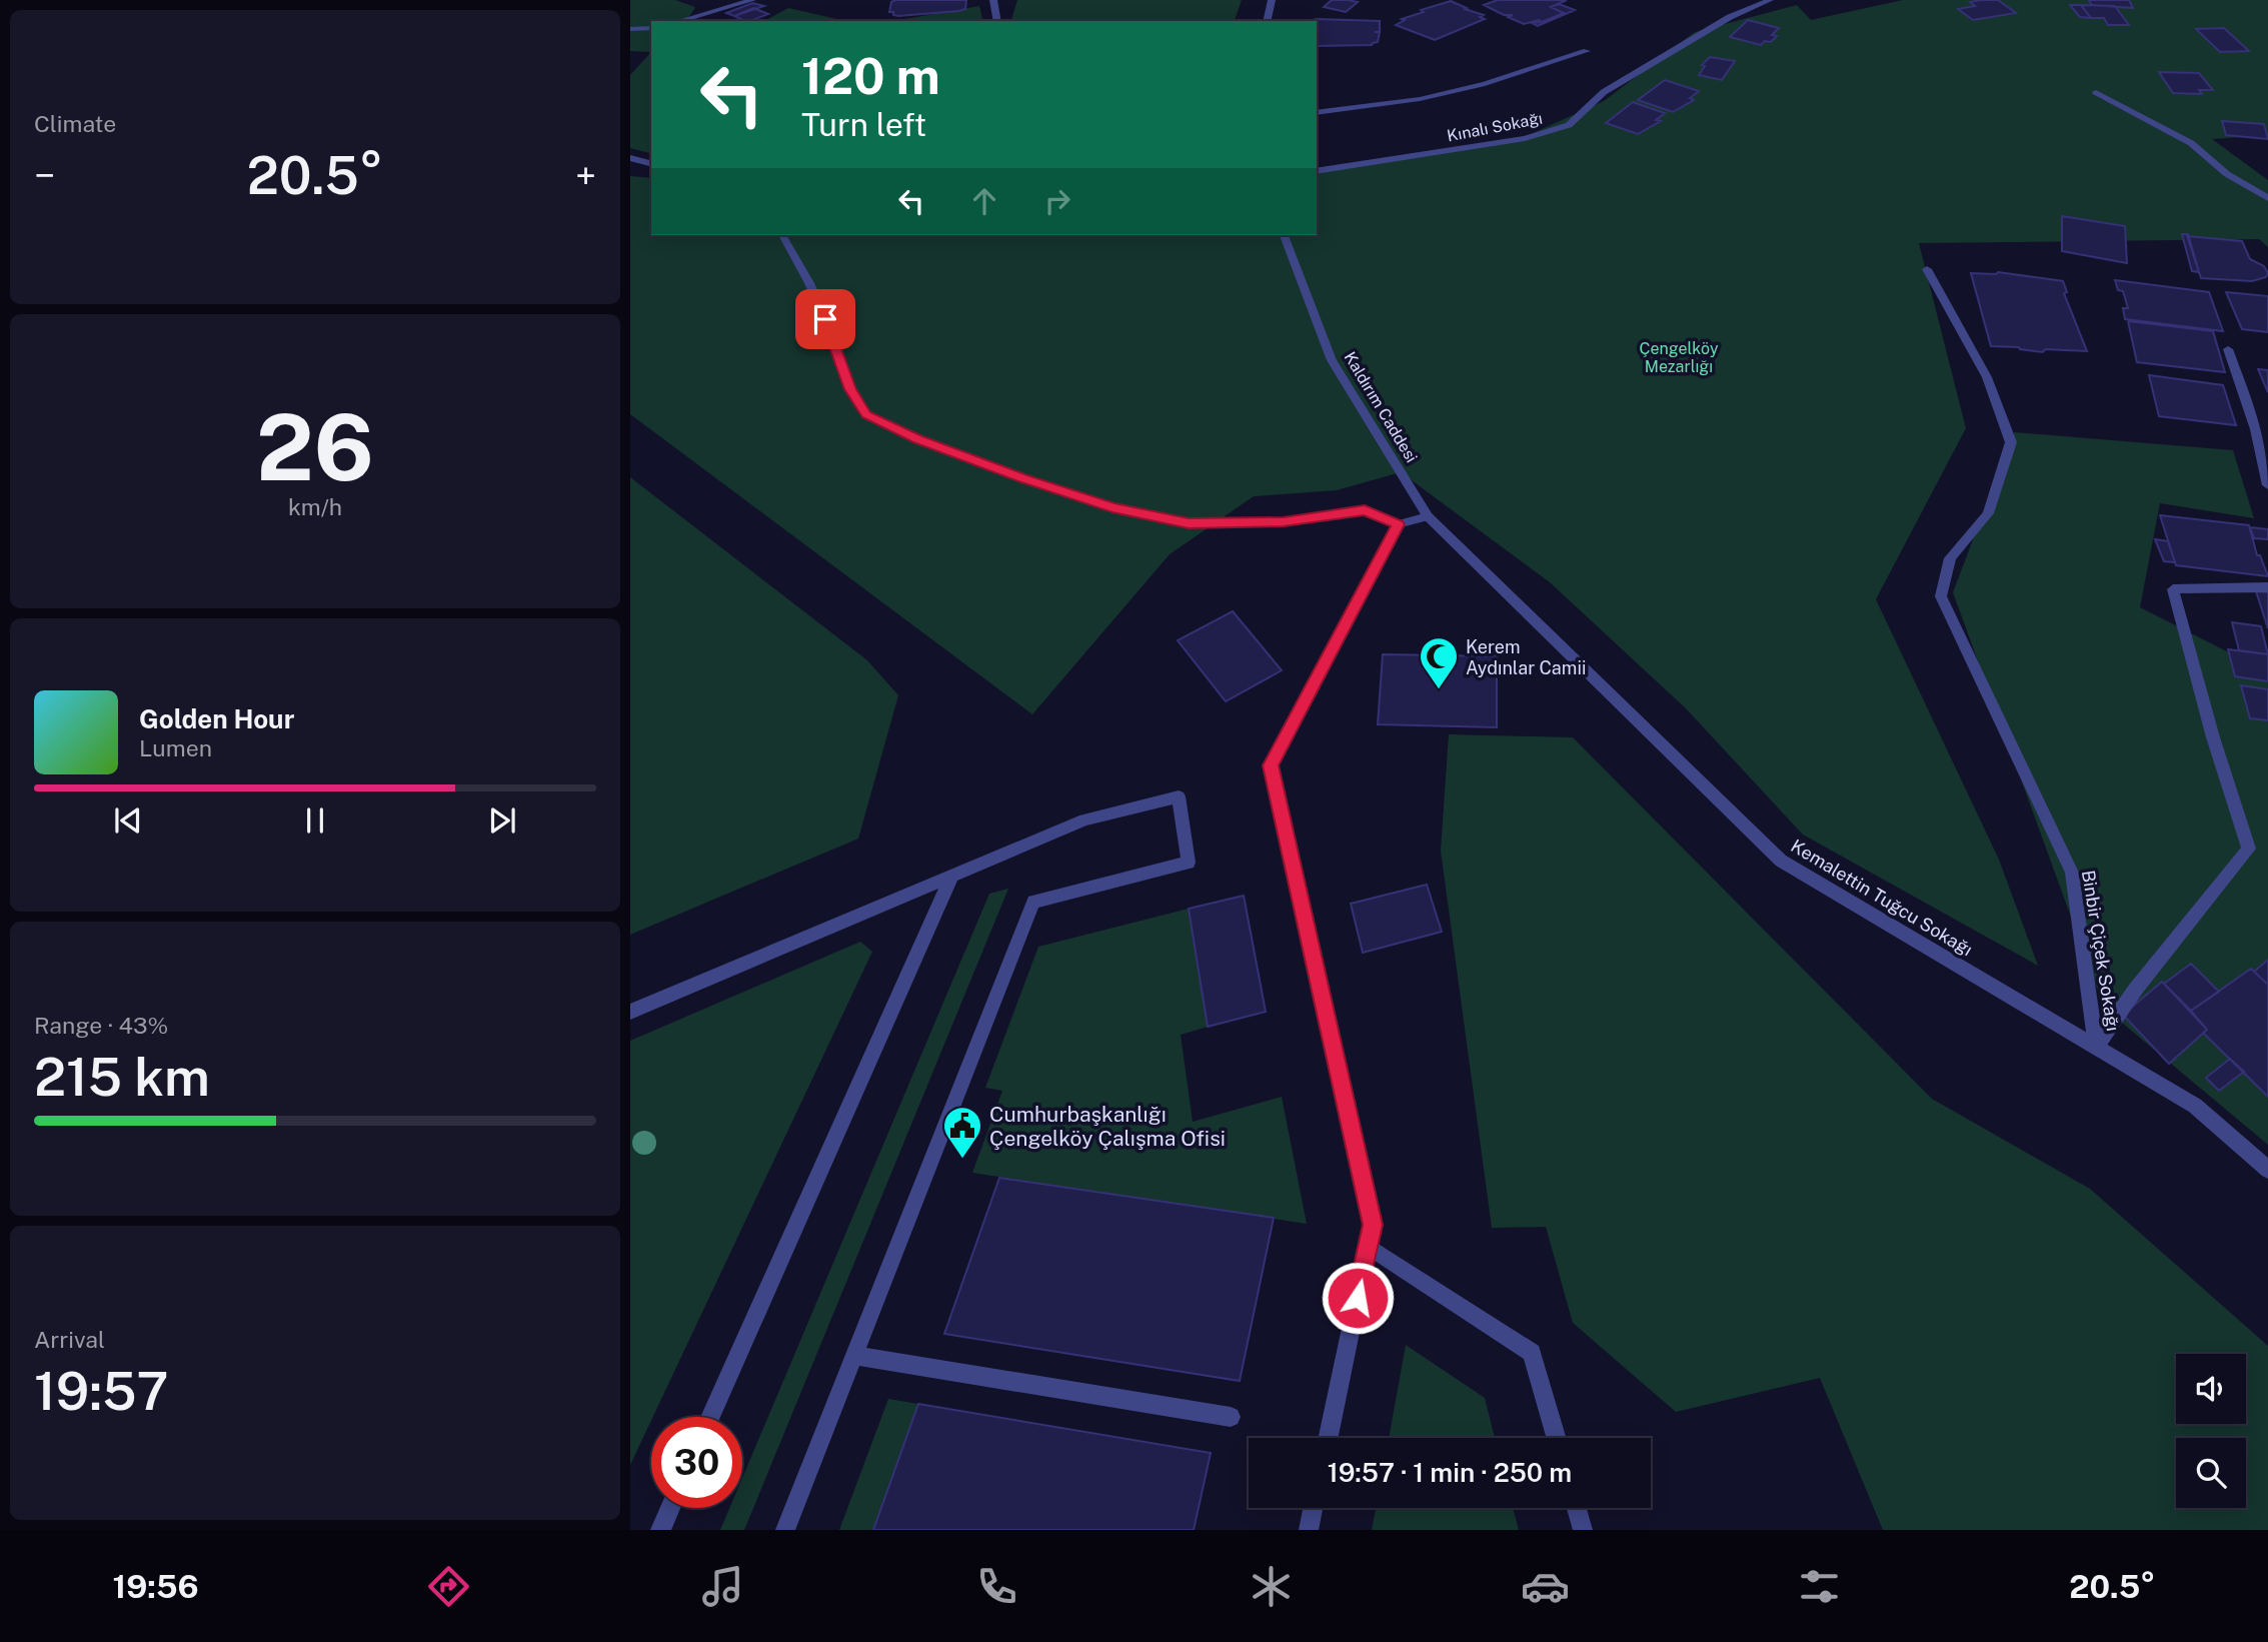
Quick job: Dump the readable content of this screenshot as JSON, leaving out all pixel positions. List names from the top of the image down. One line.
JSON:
{"streets":{"street":["Kınalı Sokağı","Kaldırım Caddesi","Kemalettin Tuğcu Sokağı","Binbir Çiçek Sokağı"]},"crossings":[["Kaldırım Caddesi","Kemalettin Tuğcu Sokağı"],["Kemalettin Tuğcu Sokağı","Binbir Çiçek Sokağı"]],"parks":["Çengelköy Mezarlığı"],"places":{"mosque":["Kerem Aydınlar Camii"],"public building":["Cumhurbaşkanlığı Çengelköy Çalışma Ofisi"]},"page":{"tile":["Climate",["26","km/h"],["Range · 43%","215 km"],["Arrival","19:57"]],"turn":["120 m","Turn left"],"heat":["−","20.5°","+"],"song":["Golden Hour","Lumen"],"limit":"30","trip":"19:57 · 1 min · 250 m","tabs":["19:56","20.5°"]}}
